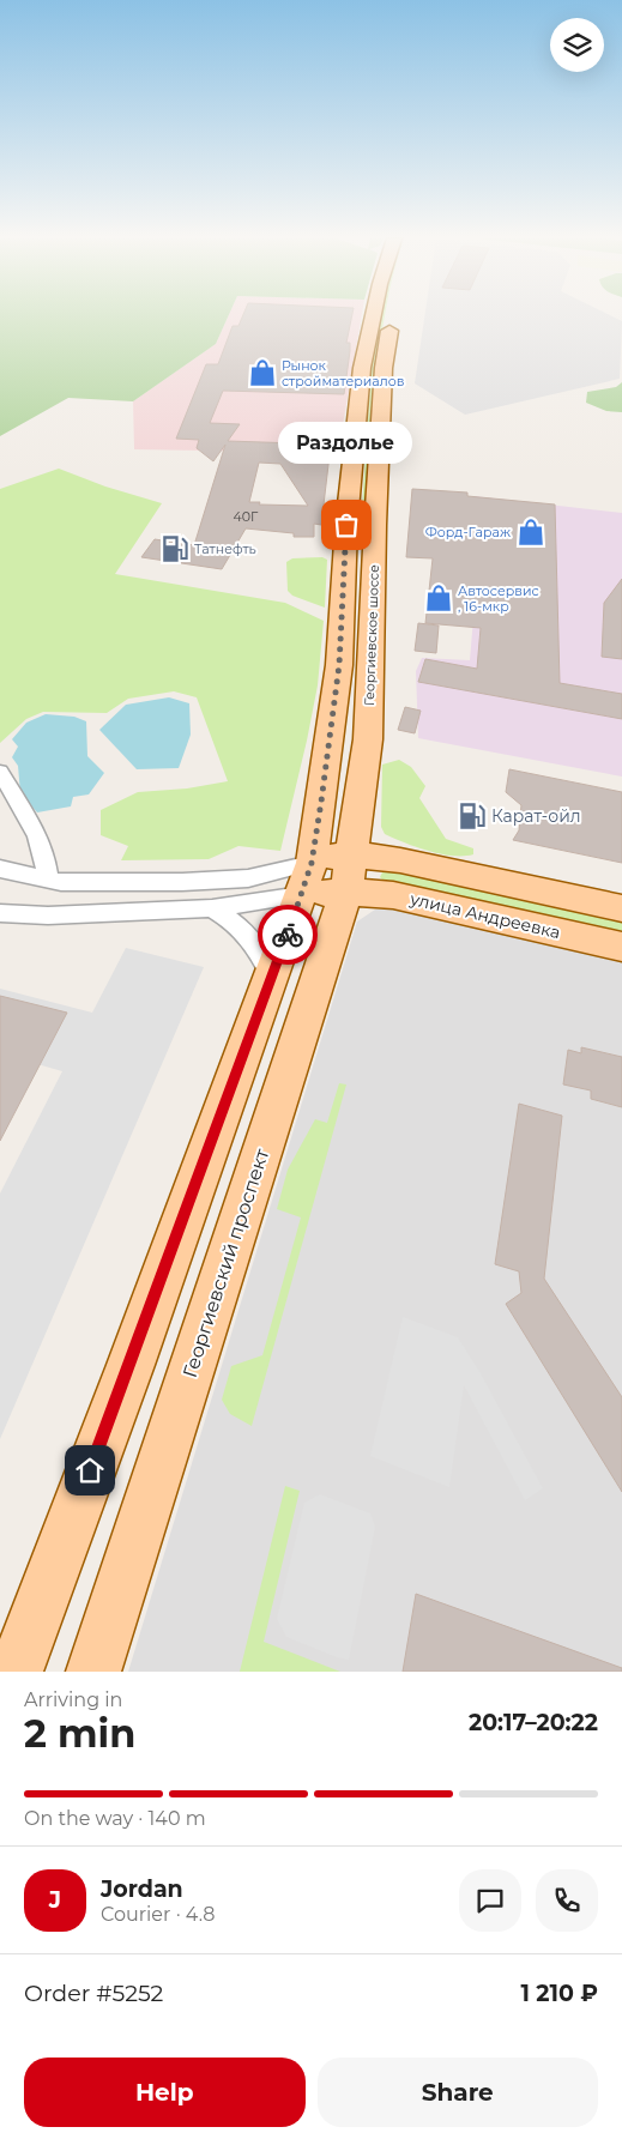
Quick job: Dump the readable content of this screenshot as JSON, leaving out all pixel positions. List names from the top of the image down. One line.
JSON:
{"streets":{"main road":["Георгиевское шоссе","улица Андреевка","Георгиевский проспект"]},"crossings":[["Георгиевское шоссе","улица Андреевка"],["Георгиевское шоссе","Георгиевский проспект"],["улица Андреевка","Георгиевский проспект"]],"places":{"shop":["Рынок стройматериалов","Форд-Гараж","Автосервис , 16-мкр"],"other":["Раздолье"],"fuel station":["Татнефть","Карат-ойл"]},"house_numbers":["40Г"],"page":{"bubble":"Раздолье","heading":["2 min","Arriving in","20:17–20:22"],"panel":["Jordan","Courier · 4.8","Order #5252","1 210 ₽"],"bar":"On the way · 140 m","round":"J","buttons":["Help","Share"]}}
